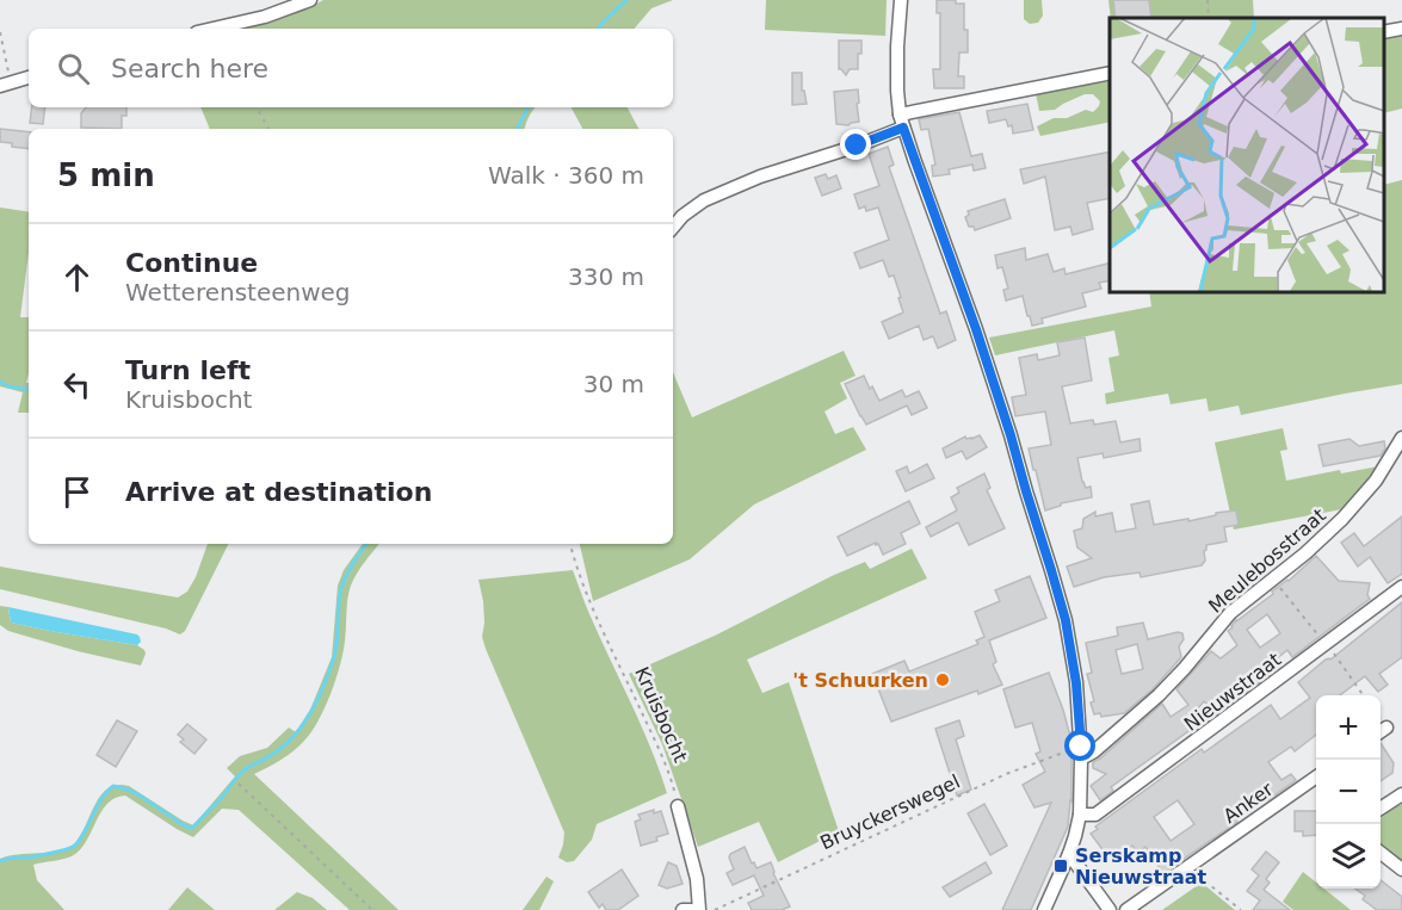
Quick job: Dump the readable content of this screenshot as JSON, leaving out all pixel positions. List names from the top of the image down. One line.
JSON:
{"streets":{"street":["Meulebosstraat","Nieuwstraat","Anker"],"path":["Kruisbocht","Bruyckerswegel"]},"crossings":[["Meulebosstraat","Bruyckerswegel"]],"places":{"other":["'t Schuurken"],"transit":["Serskamp Nieuwstraat"]},"page":{"search":"Search here","heading":["5 min","Walk · 360 m"],"list":[["Continue","Wetterensteenweg","330 m"],["Turn left","Kruisbocht","30 m"],"Arrive at destination"],"map_buttons":["+","−"]}}
